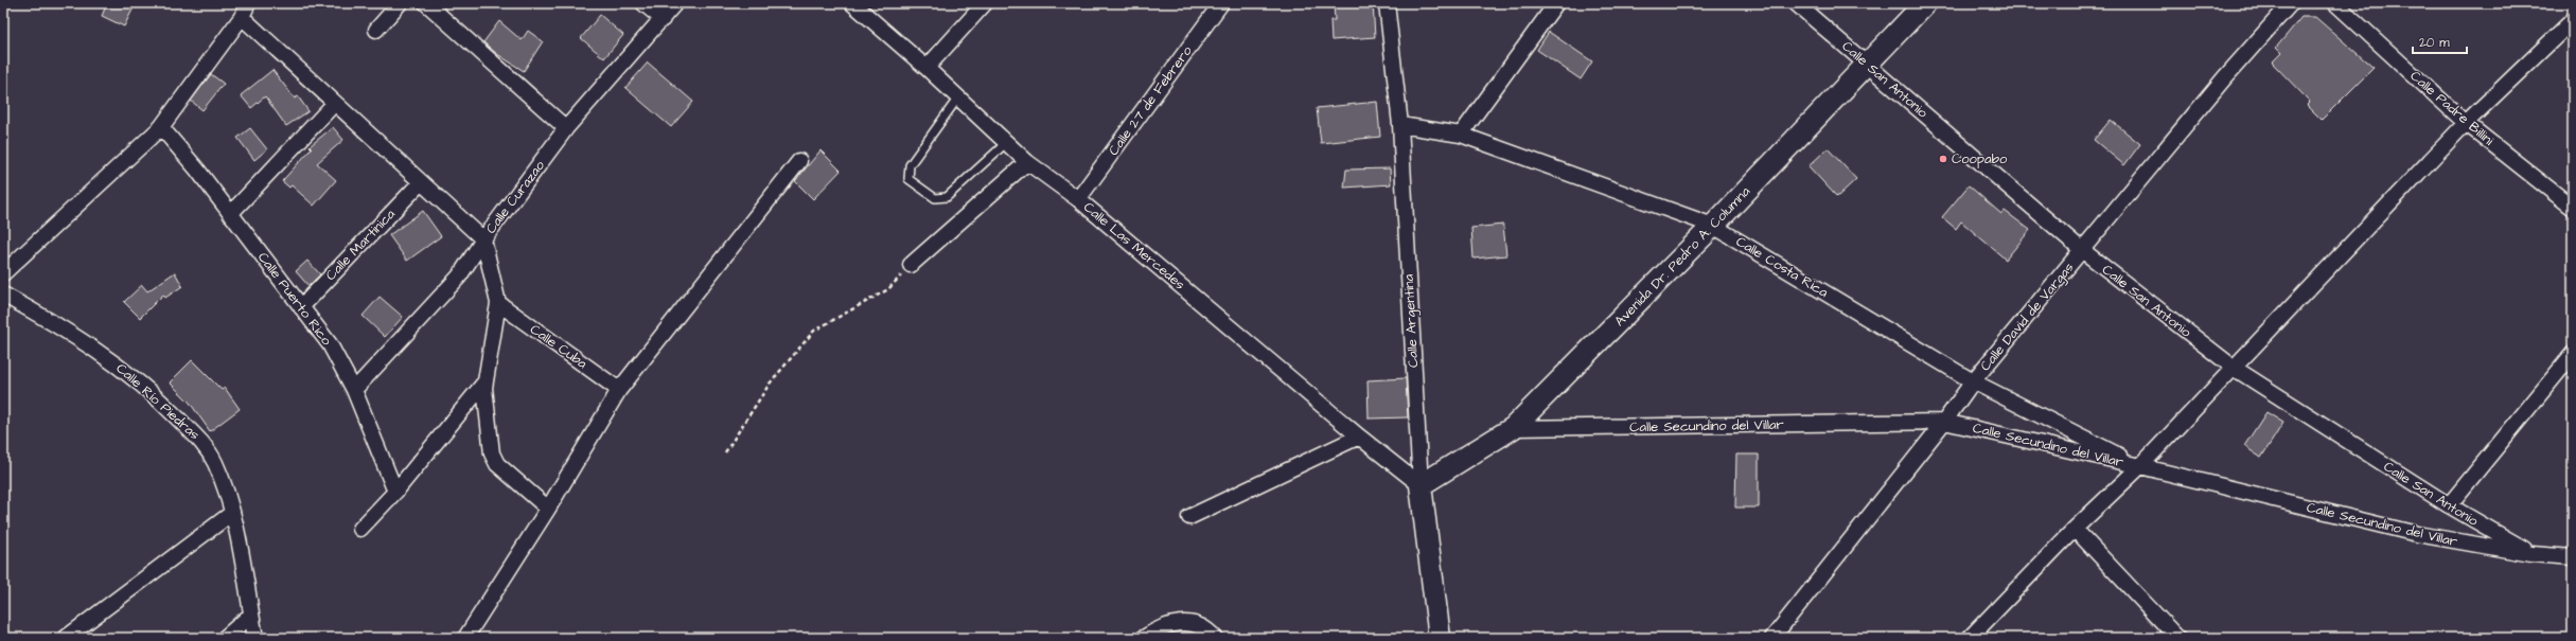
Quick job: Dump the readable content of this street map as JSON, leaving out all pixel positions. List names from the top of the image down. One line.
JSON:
{"streets":{"main road":["Avenida Dr. Pedro A. Columna","Calle Argentina"],"street":["Calle San Antonio","Calle 27 de Febrero","Calle Padre Billini","Calle Curazao","Calle Martinica","Calle Las Mercedes","Calle Costa Rica","Calle Puerto Rico","Calle David de Vargas","Calle Cuba","Calle Río Piedras","Calle Secundino del Villar"]},"crossings":[["Calle San Antonio","Avenida Dr. Pedro A. Columna"],["Calle San Antonio","Calle David de Vargas"],["Calle San Antonio","Calle Secundino del Villar"],["Calle 27 de Febrero","Calle Las Mercedes"],["Calle Curazao","Calle Puerto Rico"],["Calle Martinica","Calle Puerto Rico"],["Calle Las Mercedes","Avenida Dr. Pedro A. Columna"],["Calle Las Mercedes","Calle Argentina"],["Avenida Dr. Pedro A. Columna","Calle Costa Rica"],["Avenida Dr. Pedro A. Columna","Calle Argentina"],["Avenida Dr. Pedro A. Columna","Calle Secundino del Villar"],["Calle Costa Rica","Calle David de Vargas"],["Calle Costa Rica","Calle Argentina"],["Calle Costa Rica","Calle Secundino del Villar"],["Calle David de Vargas","Calle Secundino del Villar"]],"places":["Coopabo"],"scale_bar":"20 m"}
